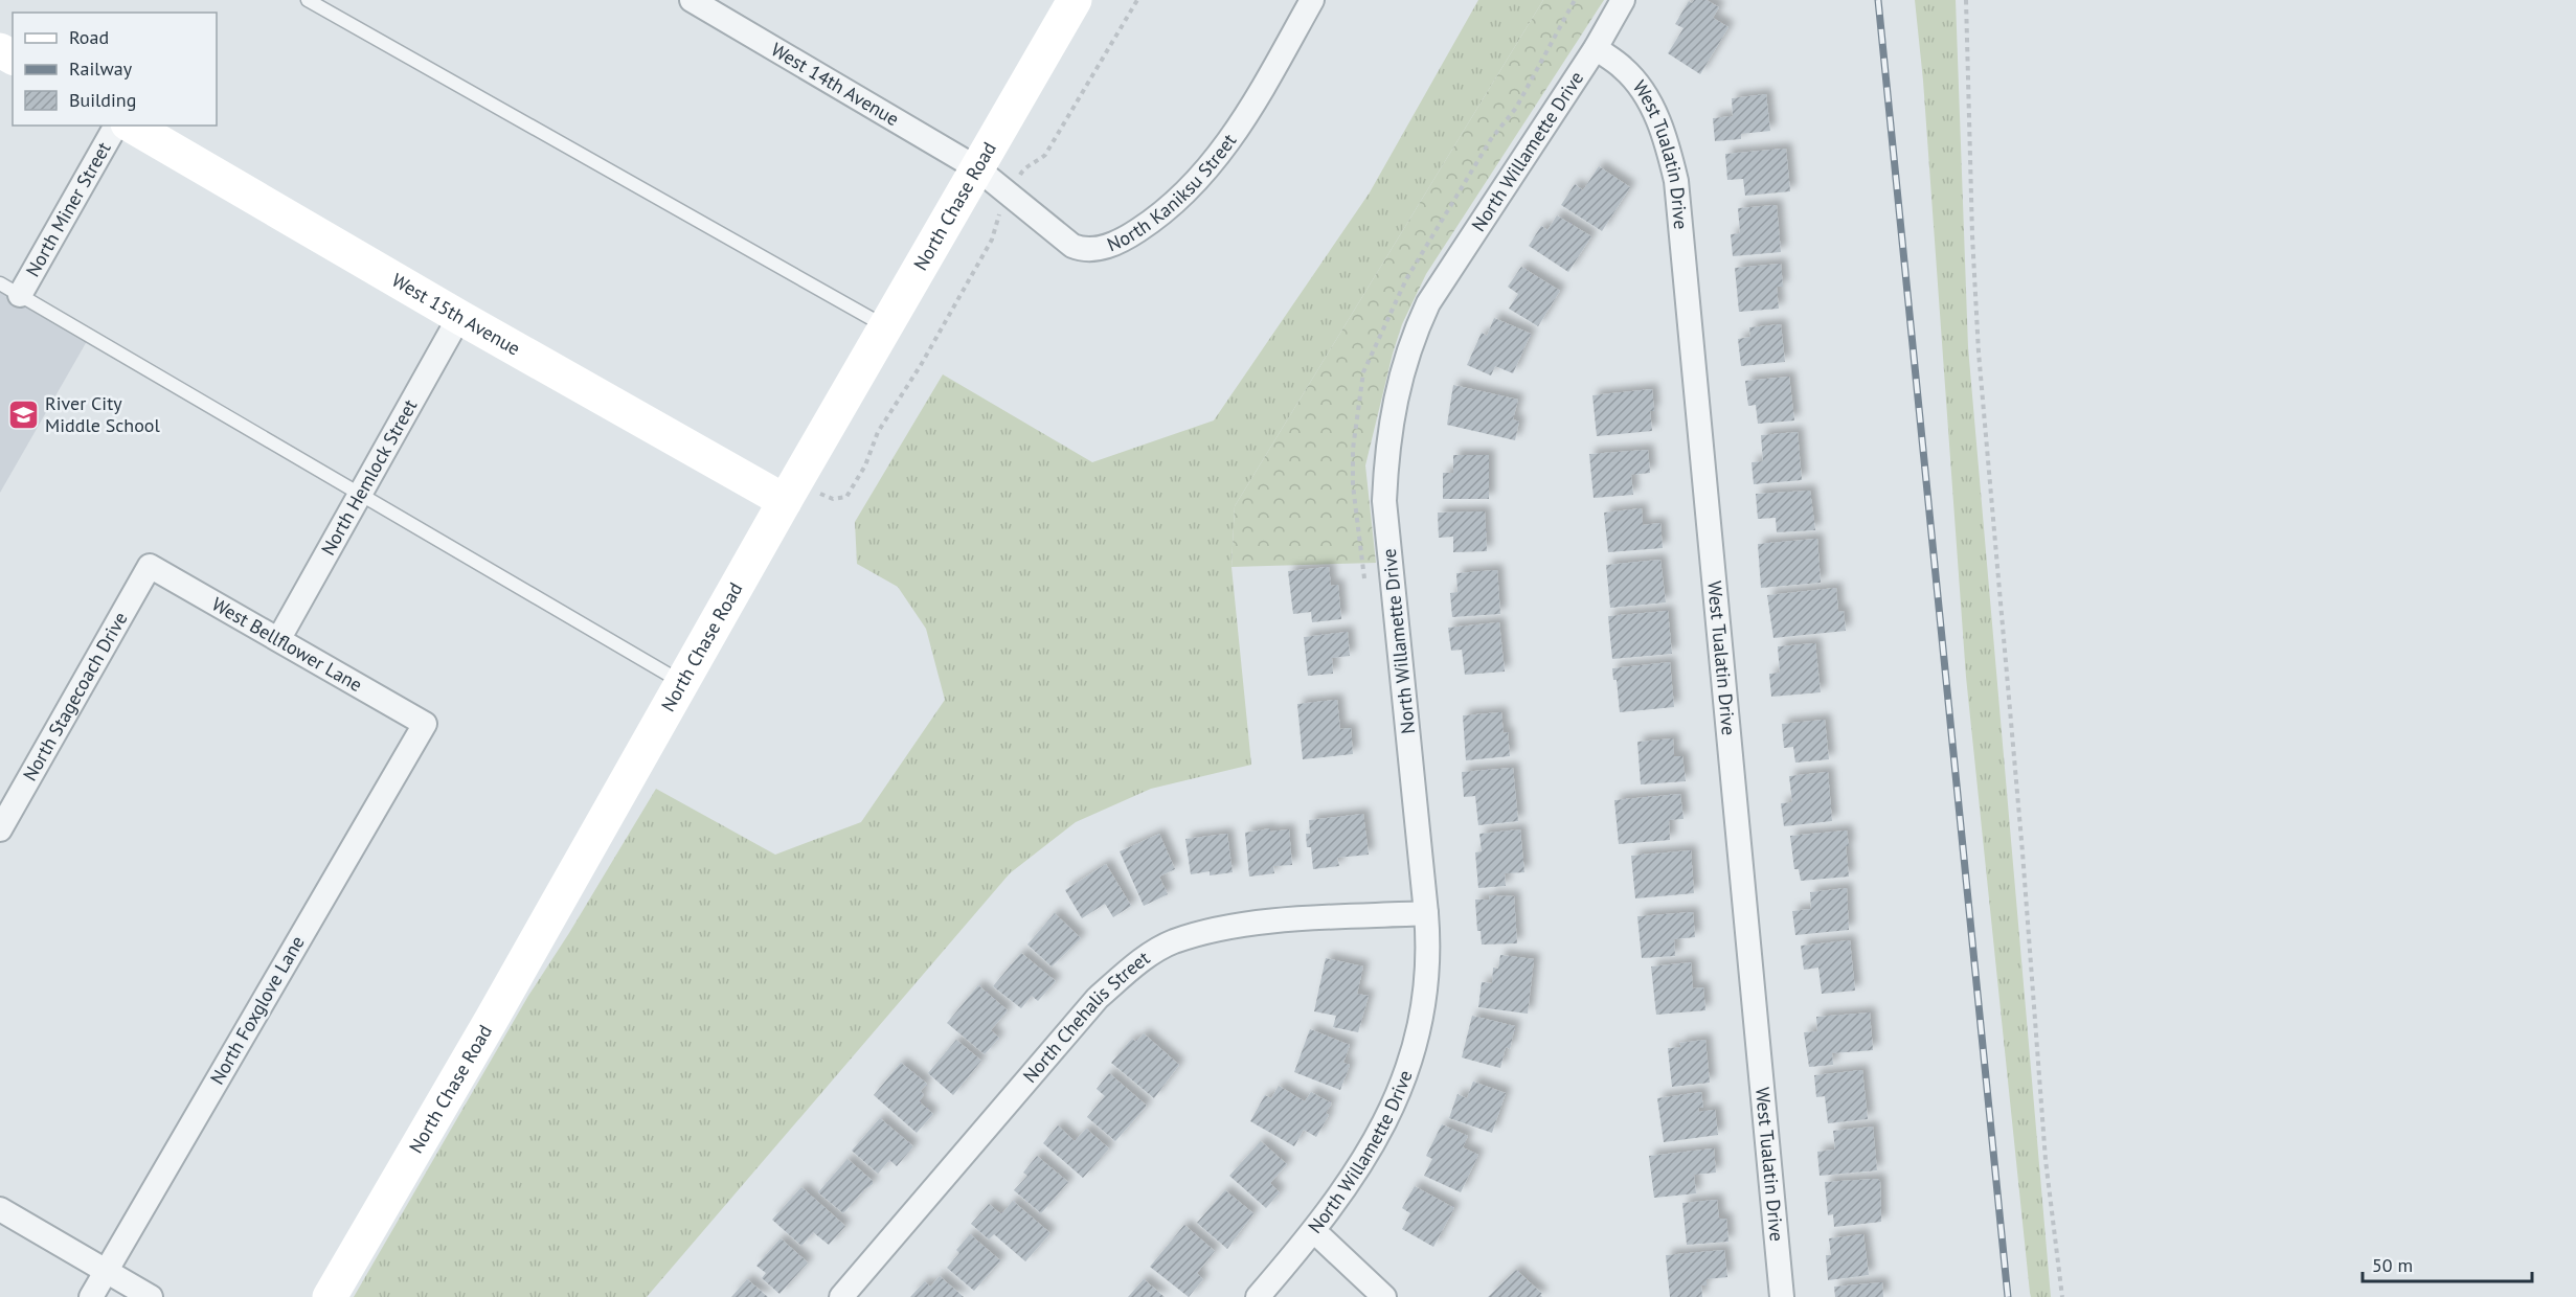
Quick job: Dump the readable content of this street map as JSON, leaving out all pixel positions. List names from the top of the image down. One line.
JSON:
{"streets":{"street":["West 14th Avenue","North Willamette Drive","West Tualatin Drive","North Kaniksu Street","North Chase Road","North Miner Street","West 15th Avenue","North Hemlock Street","West Bellflower Lane","North Stagecoach Drive","North Foxglove Lane","North Chehalis Street"]},"crossings":[["West 14th Avenue","North Kaniksu Street"],["West 14th Avenue","North Chase Road"],["North Willamette Drive","West Tualatin Drive"],["North Willamette Drive","North Chehalis Street"],["North Kaniksu Street","North Chase Road"],["North Chase Road","West 15th Avenue"],["West 15th Avenue","North Hemlock Street"],["North Hemlock Street","West Bellflower Lane"],["West Bellflower Lane","North Stagecoach Drive"],["West Bellflower Lane","North Foxglove Lane"]],"places":{"school or university":["River City Middle School"]},"legend":["Road","Railway","Building"],"scale_bar":"50 m"}
